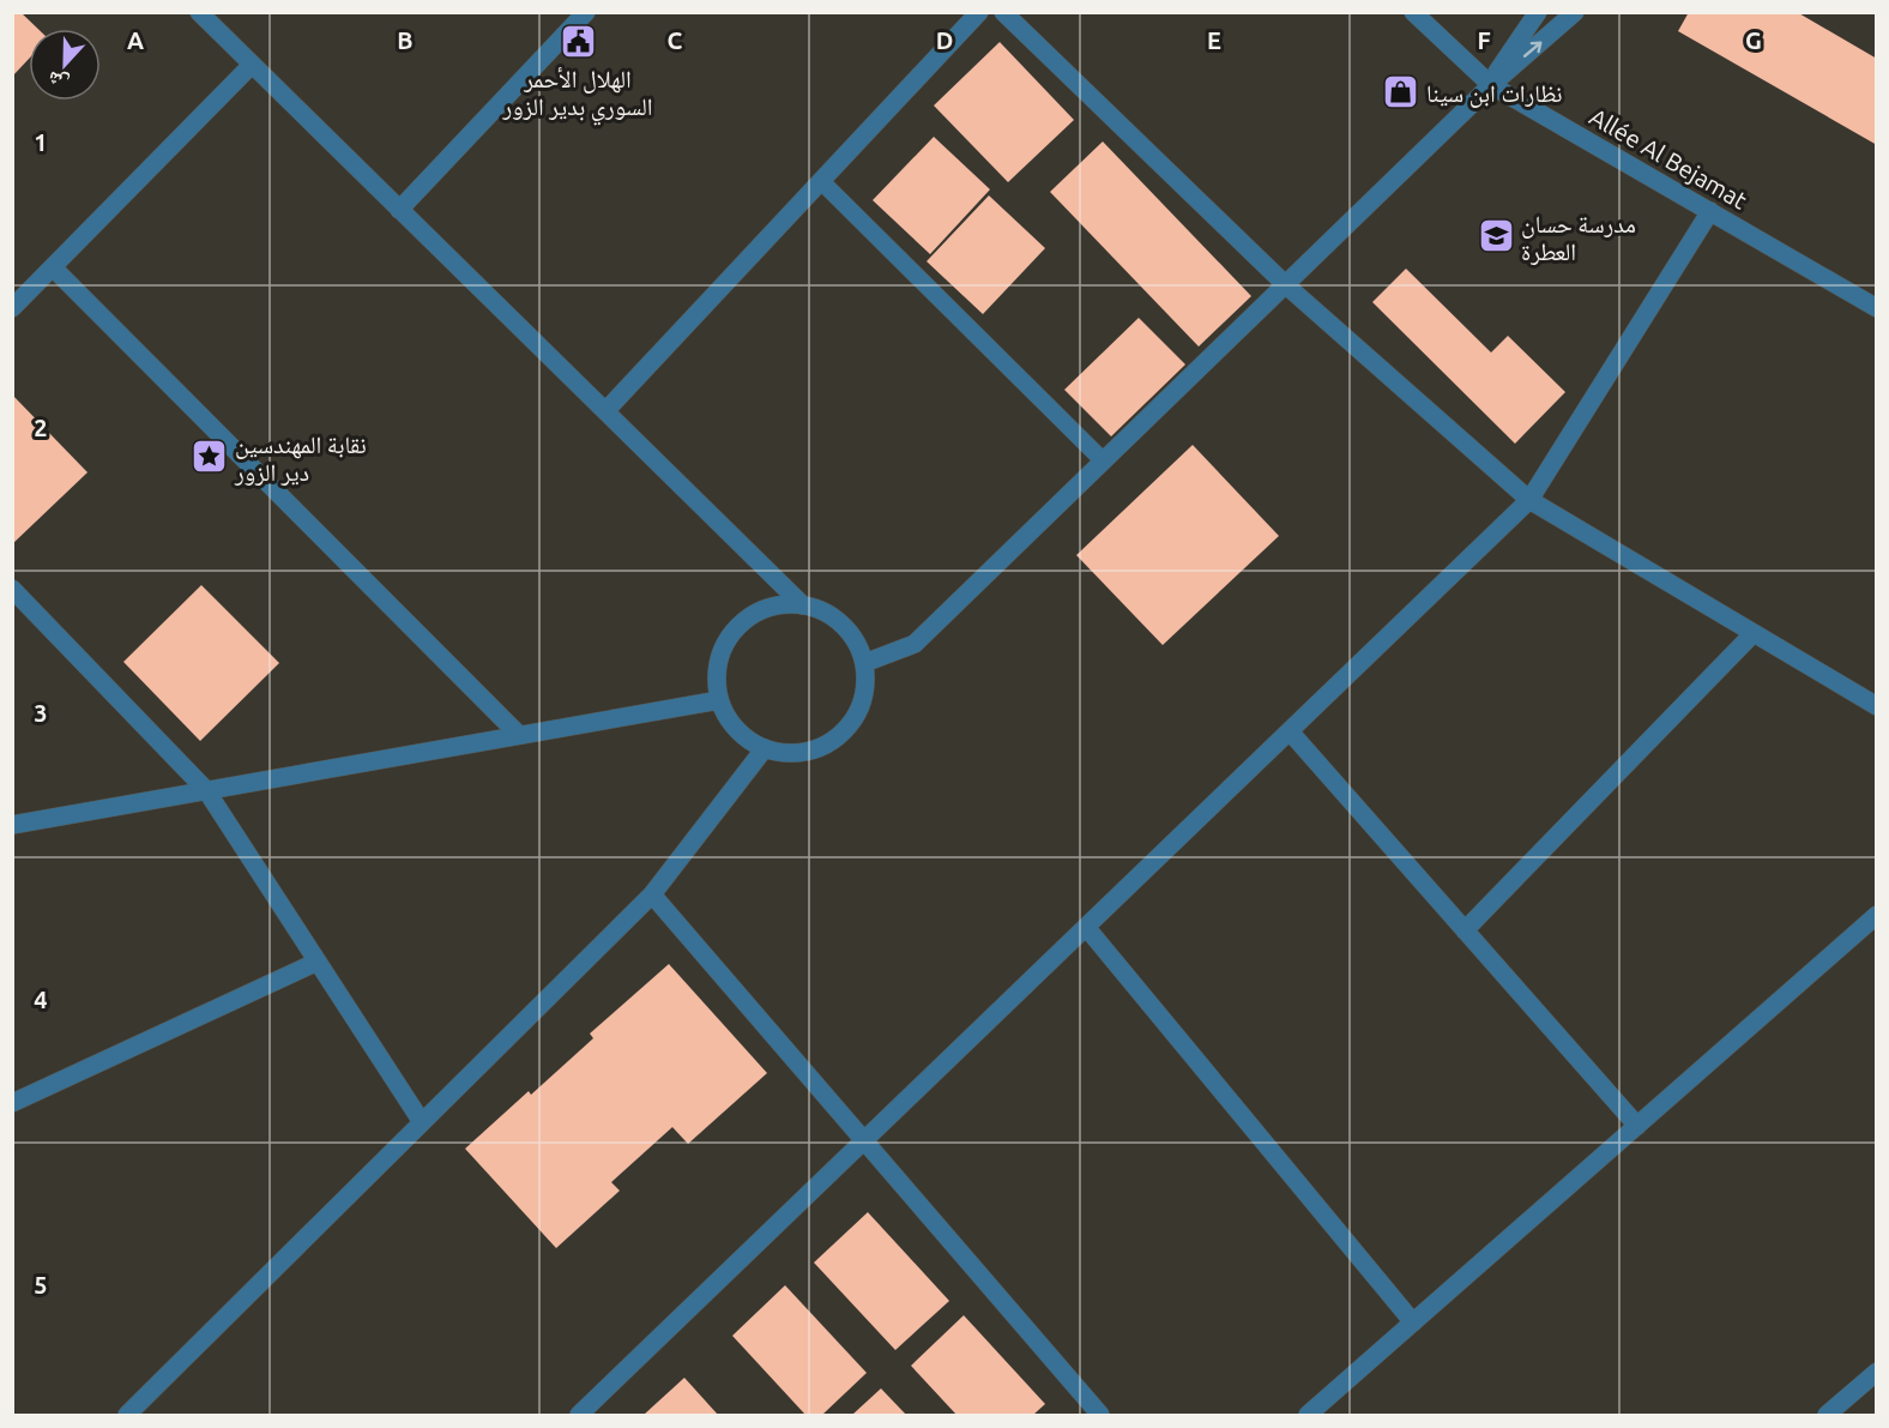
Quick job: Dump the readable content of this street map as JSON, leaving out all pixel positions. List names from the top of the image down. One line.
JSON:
{"streets":{"street":["Allée Al Bejamat"]},"places":{"public building":["الهلال الأحمر السوري بدير الزور"],"shop":["نظارات ابن سينا"],"school or university":["مدرسة حسان العطرة"],"place":["نقابة المهندسين دير الزور"]},"north":"bottom","grid":{"columns":["A","B","C","D","E","F","G"],"rows":["1","2","3","4","5"]}}
